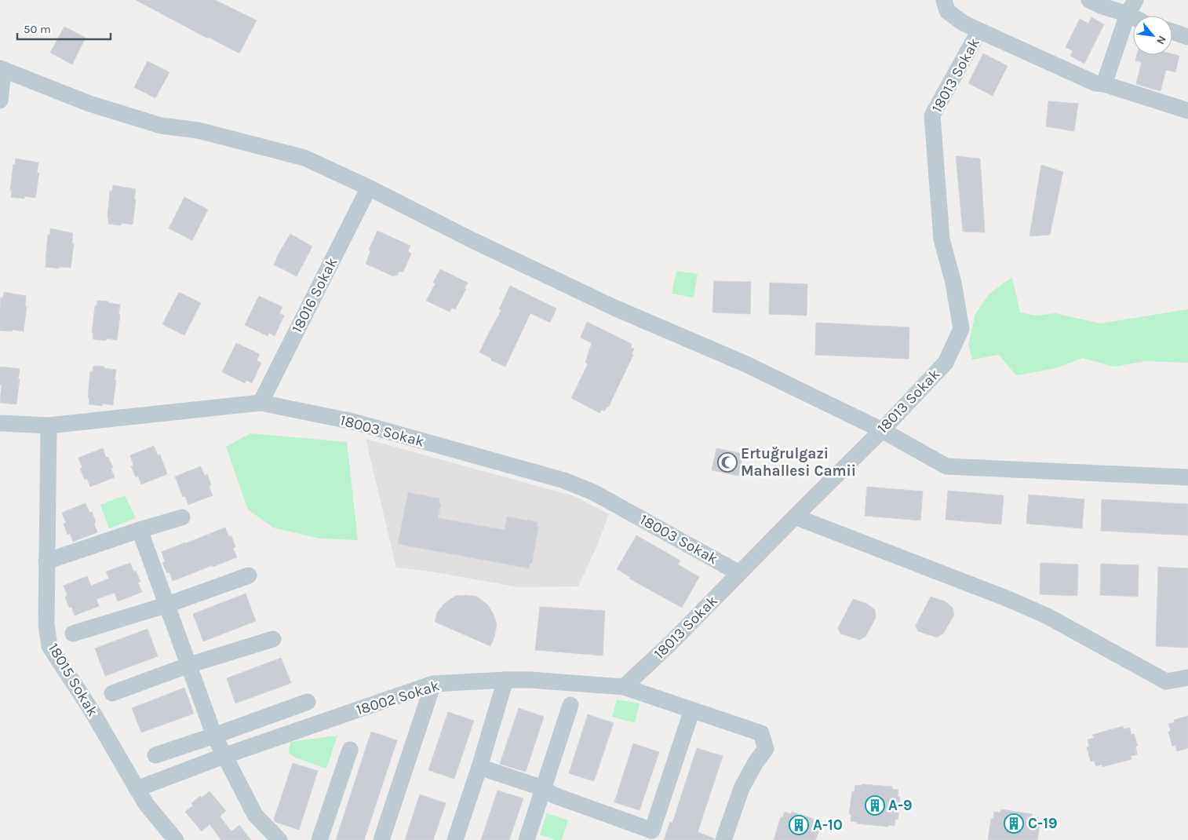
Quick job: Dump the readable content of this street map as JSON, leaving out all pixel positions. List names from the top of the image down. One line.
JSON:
{"streets":{"street":["18013 Sokak","18016 Sokak","18003 Sokak","18015 Sokak","18002 Sokak"]},"crossings":[["18013 Sokak","18003 Sokak"],["18013 Sokak","18002 Sokak"],["18016 Sokak","18003 Sokak"],["18003 Sokak","18015 Sokak"],["18015 Sokak","18002 Sokak"]],"places":{"mosque":["Ertuğrulgazi Mahallesi Camii"],"building":["A-9","C-19","A-10"]},"scale_bar":"50 m","north":"bottom right"}
